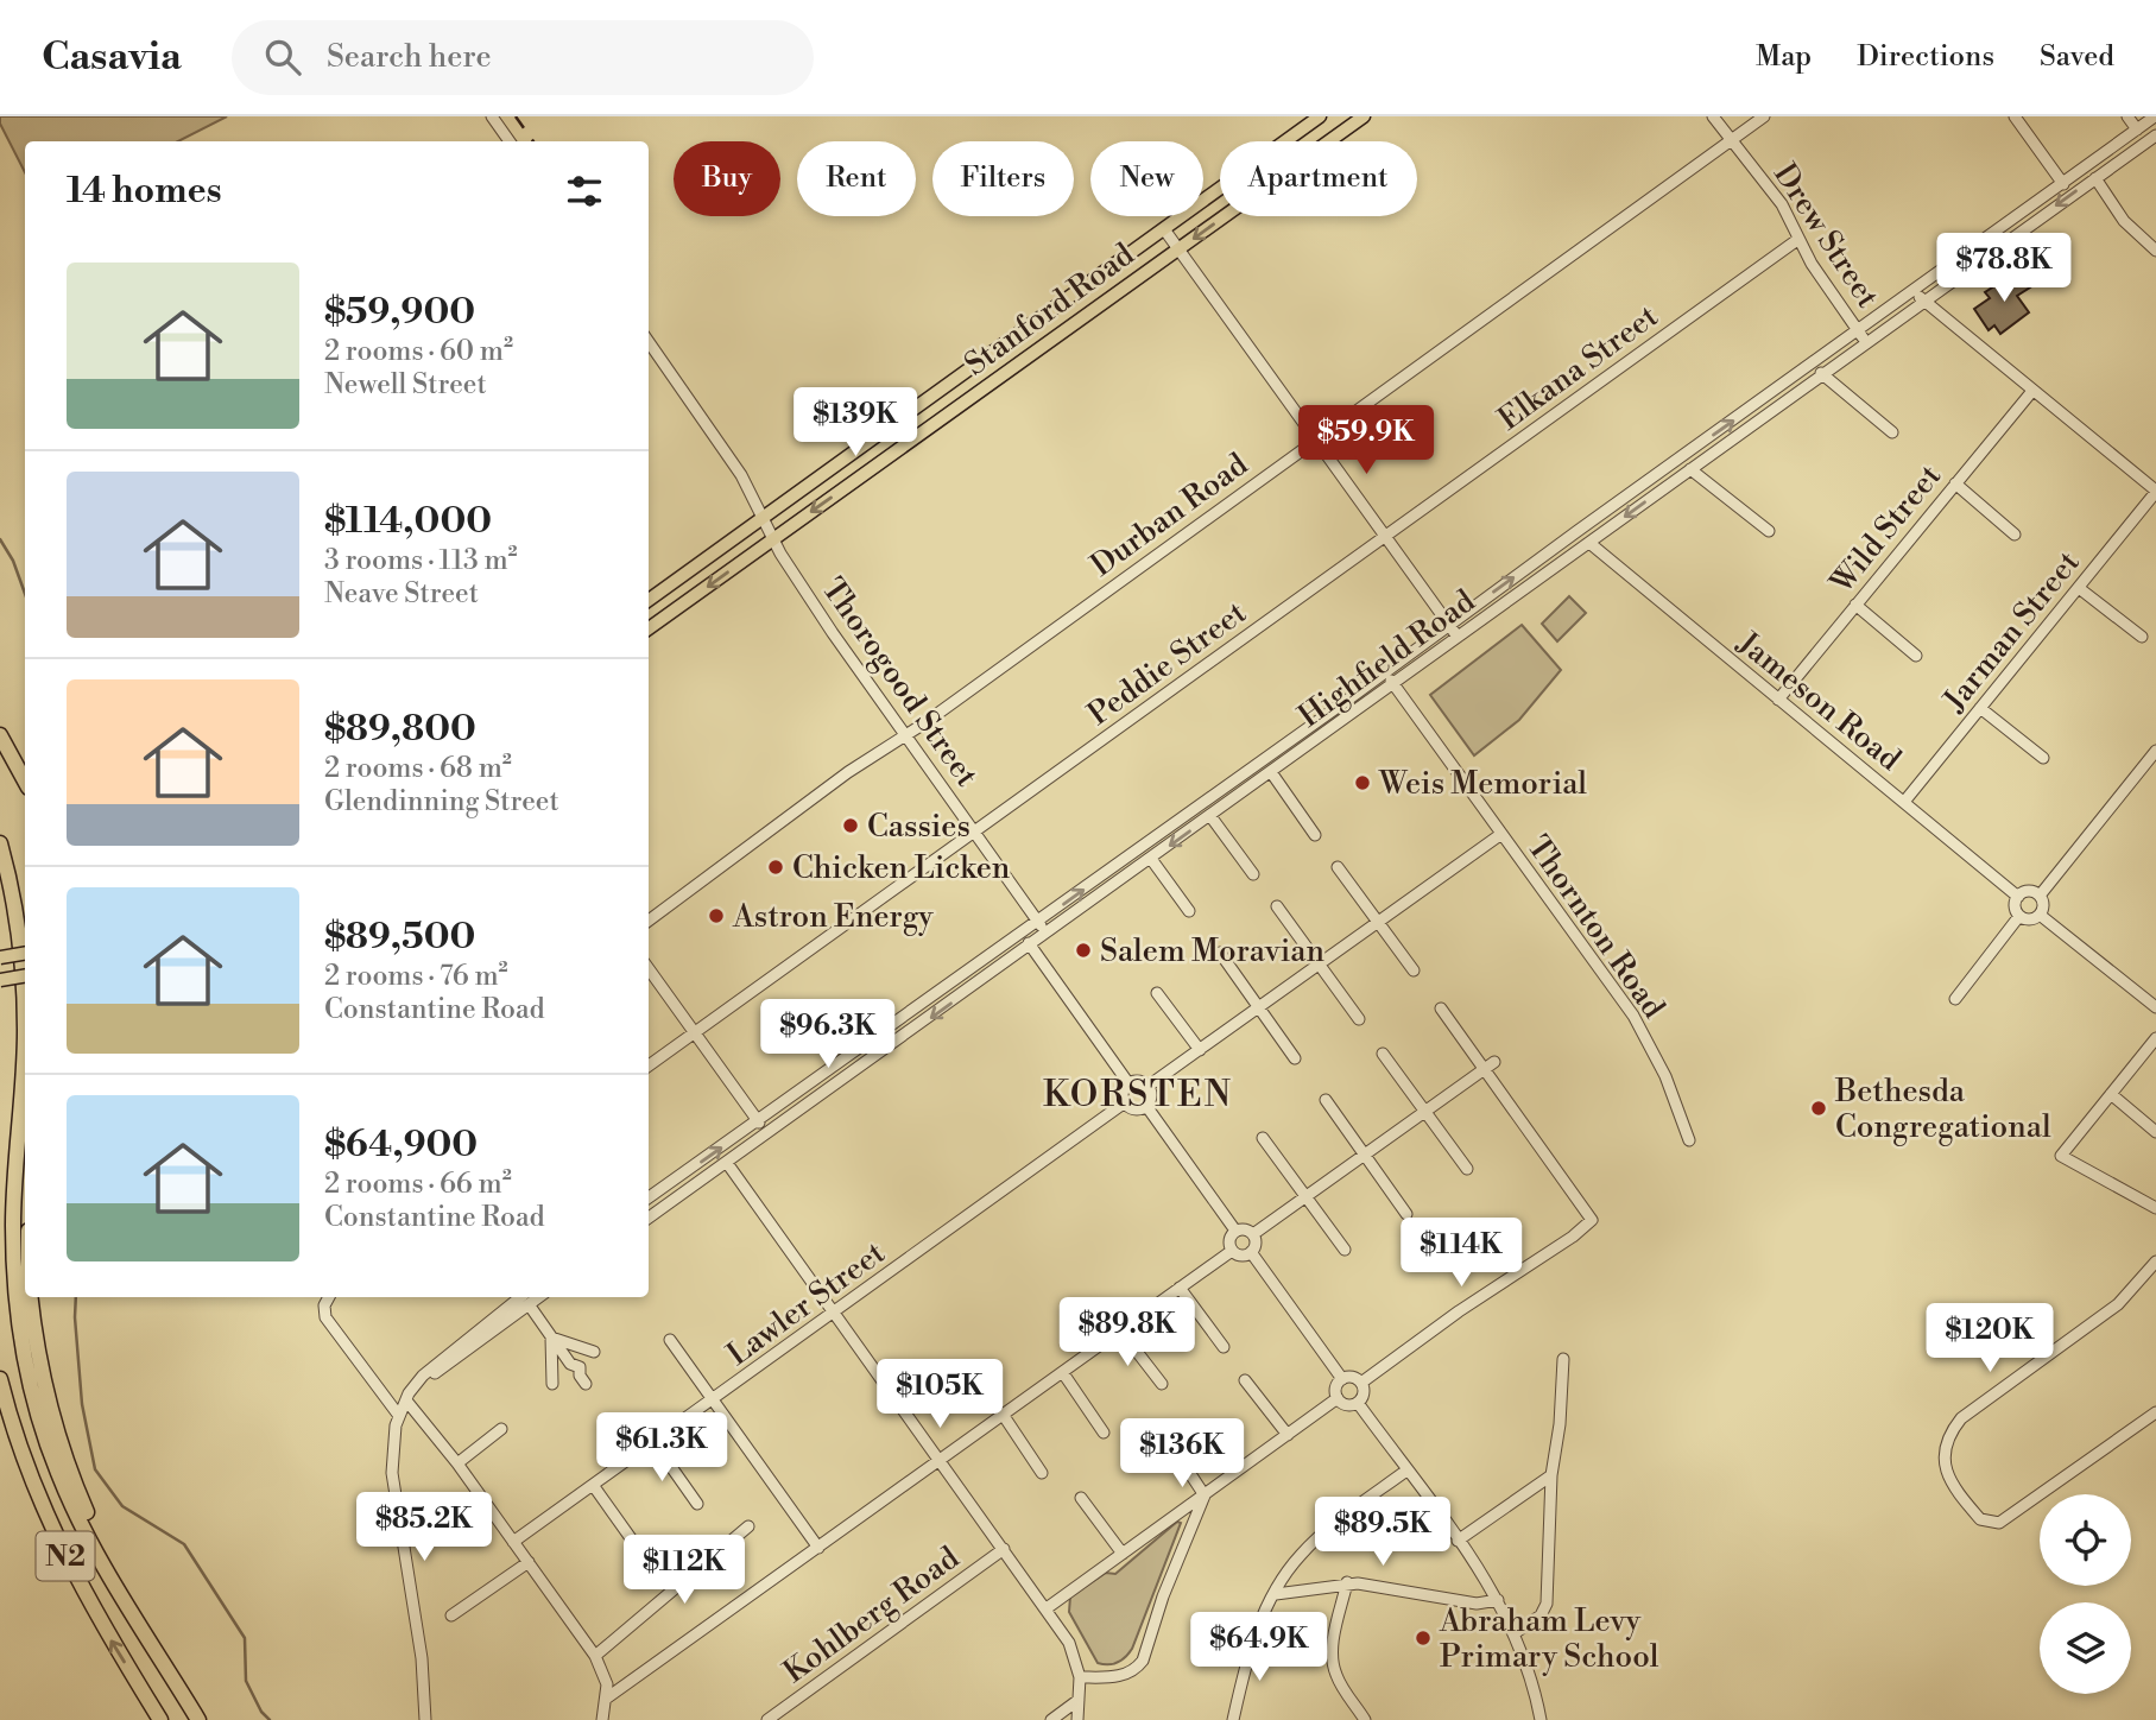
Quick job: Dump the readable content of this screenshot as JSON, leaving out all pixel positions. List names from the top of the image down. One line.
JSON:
{"streets":{"highway":["N2"],"main road":["Stanford Road"],"street":["Drew Street","Elkana Street","Durban Road","Wild Street","Jarman Street","Highfield Road","Peddie Street","Thorogood Street","Jameson Road","Thornton Road","Lawler Street","Kohlberg Road"]},"crossings":[["Drew Street","Elkana Street"],["Drew Street","Durban Road"],["Drew Street","Highfield Road"],["Stanford Road","Thorogood Street"],["Elkana Street","Peddie Street"],["Durban Road","Thorogood Street"],["Wild Street","Jameson Road"],["Jarman Street","Jameson Road"],["Highfield Road","Thorogood Street"],["Highfield Road","Jameson Road"],["Highfield Road","Thornton Road"],["Peddie Street","Thorogood Street"]],"districts":["KORSTEN"],"places":["Weis Memorial","Cassies","Chicken Licken","Astron Energy","Salem Moravian","Bethesda Congregational","Abraham Levy Primary School"],"page":{"header":"Casavia","search":"Search here","nav":["Map","Directions","Saved"],"chip":["Buy","Rent","Filters","New","Apartment"],"heading":"14 homes","price":["$78.8K","$139K","$59.9K","$96.3K","$114K","$89.8K","$120K","$105K","$61.3K","$136K","$85.2K","$89.5K","$112K","$64.9K"],"list":[{"name":"$59,900","note":"2 rooms · 60 m² · Newell Street"},{"name":"$114,000","note":"3 rooms · 113 m² · Neave Street"},{"name":"$89,800","note":"2 rooms · 68 m² · Glendinning Street"},{"name":"$89,500","note":"2 rooms · 76 m² · Constantine Road"},{"name":"$64,900","note":"2 rooms · 66 m² · Constantine Road"}]}}
